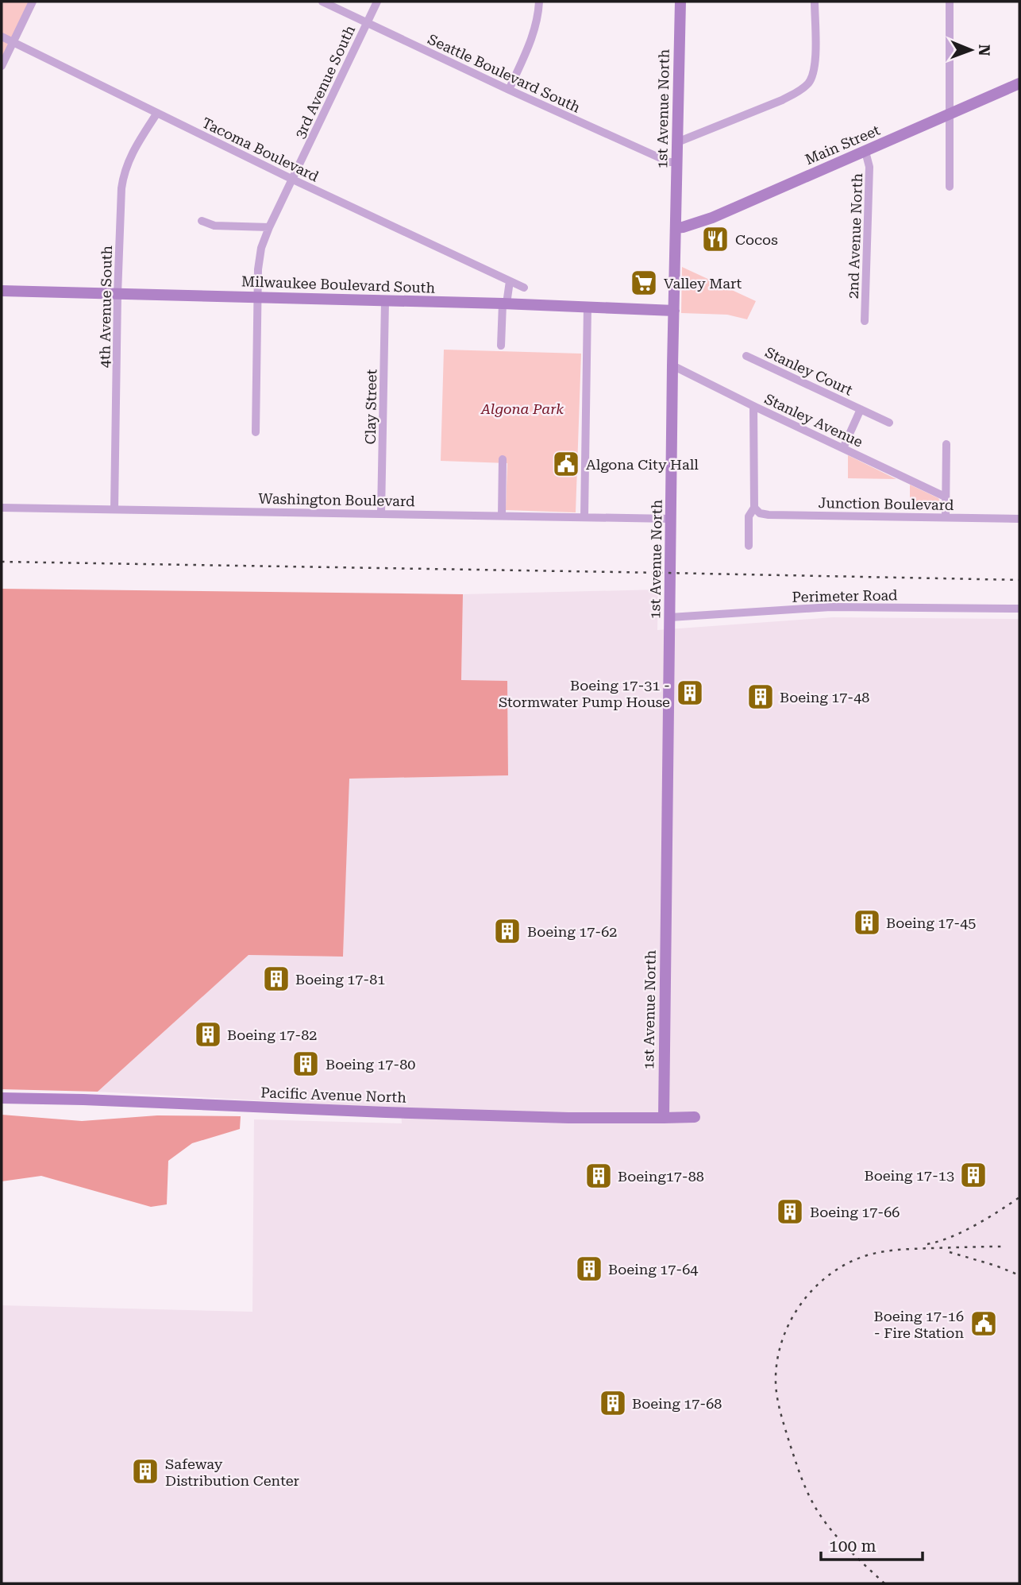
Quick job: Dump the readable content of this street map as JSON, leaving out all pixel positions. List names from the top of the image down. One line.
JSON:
{"streets":{"street":["Seattle Boulevard South","3rd Avenue South","1st Avenue North","Main Street","Tacoma Boulevard","2nd Avenue North","Milwaukee Boulevard South","4th Avenue South","Stanley Court","Clay Street","Stanley Avenue","Washington Boulevard","Junction Boulevard","Perimeter Road","Pacific Avenue North"]},"crossings":[["Seattle Boulevard South","3rd Avenue South"],["Seattle Boulevard South","1st Avenue North"],["3rd Avenue South","Tacoma Boulevard"],["3rd Avenue South","Milwaukee Boulevard South"],["1st Avenue North","Main Street"],["1st Avenue North","Milwaukee Boulevard South"],["1st Avenue North","Stanley Avenue"],["1st Avenue North","Washington Boulevard"],["1st Avenue North","Perimeter Road"],["1st Avenue North","Pacific Avenue North"],["Main Street","2nd Avenue North"],["Tacoma Boulevard","4th Avenue South"],["Milwaukee Boulevard South","4th Avenue South"],["Milwaukee Boulevard South","Clay Street"],["4th Avenue South","Washington Boulevard"],["Stanley Court","Stanley Avenue"],["Clay Street","Washington Boulevard"]],"parks":["Algona Park"],"places":{"restaurant":["Cocos"],"supermarket":["Valley Mart"],"public building":["Algona City Hall","Boeing 17-16 - Fire Station"],"building":["Boeing 17-31 - Stormwater Pump House","Boeing 17-48","Boeing 17-45","Boeing 17-62","Boeing 17-81","Boeing 17-82","Boeing 17-80","Boeing 17-13","Boeing17-88","Boeing 17-66","Boeing 17-64","Boeing 17-68","Safeway Distribution Center"]},"scale_bar":"100 m","north":"right"}
